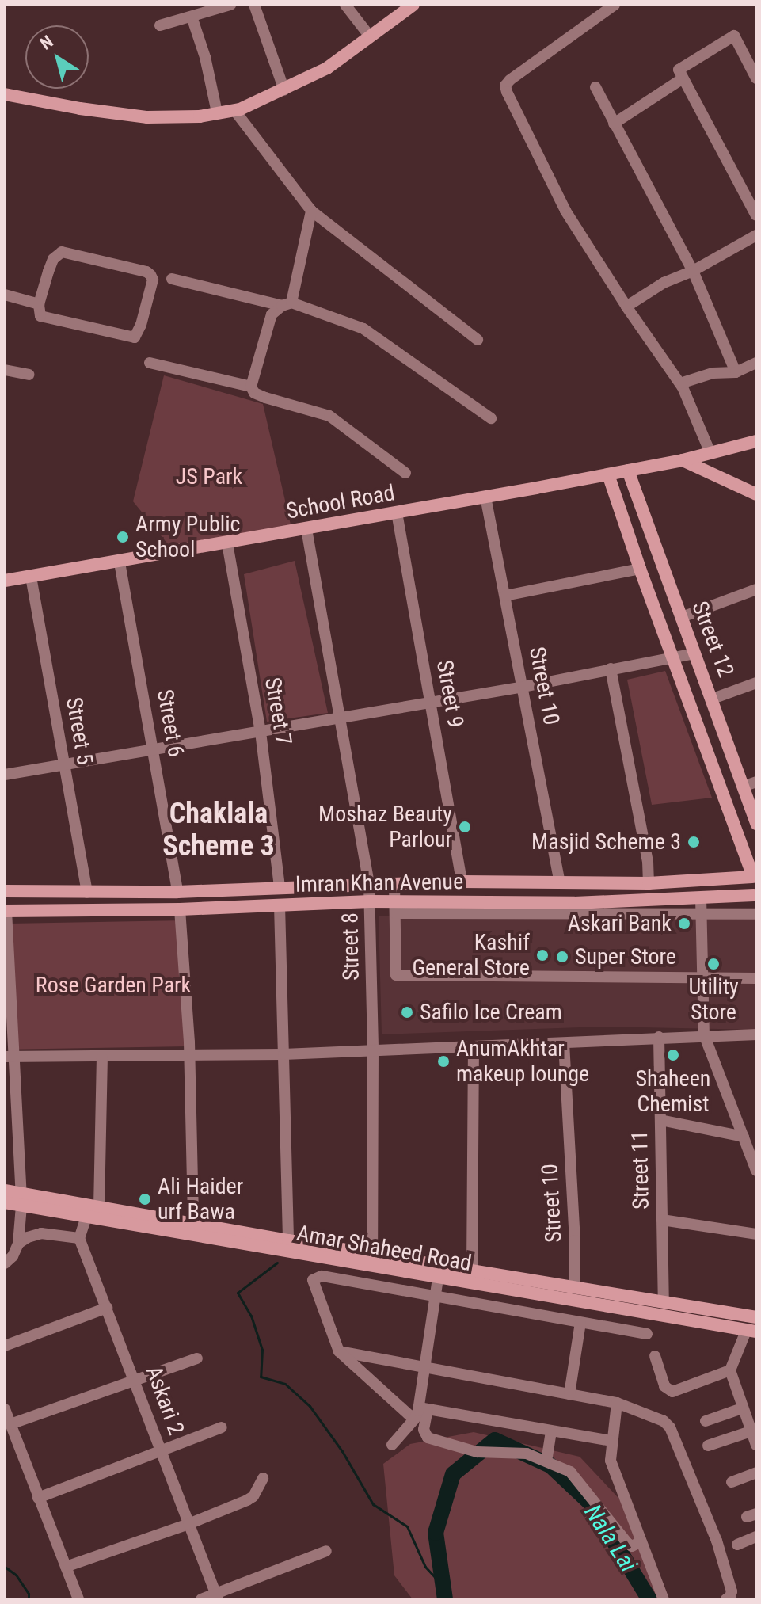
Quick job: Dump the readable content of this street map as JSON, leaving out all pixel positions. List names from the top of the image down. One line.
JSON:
{"streets":{"main road":["School Road","Street 12","Imran Khan Avenue","Amar Shaheed Road"],"street":["Street 10","Street 9","Street 7","Street 6","Street 5","Street 8","Street 11","Askari 2"]},"crossings":[["School Road","Street 12"],["School Road","Street 10"],["School Road","Street 9"],["School Road","Street 7"],["School Road","Street 6"],["School Road","Street 5"],["School Road","Street 8"],["Street 10","Imran Khan Avenue"],["Street 10","Amar Shaheed Road"],["Street 9","Imran Khan Avenue"],["Street 7","Imran Khan Avenue"],["Street 6","Imran Khan Avenue"],["Street 5","Imran Khan Avenue"],["Imran Khan Avenue","Street 8"],["Street 8","Amar Shaheed Road"],["Street 11","Amar Shaheed Road"]],"districts":["Chaklala Scheme 3"],"water":["Nala Lai"],"parks":["JS Park","Rose Garden Park"],"places":["Army Public School","Moshaz Beauty Parlour","Masjid Scheme 3","Askari Bank","Kashif General Store","Super Store","Utility Store","Safilo Ice Cream","Shaheen Chemist","AnumAkhtar makeup lounge","Ali Haider urf Bawa"],"north":"top left"}
